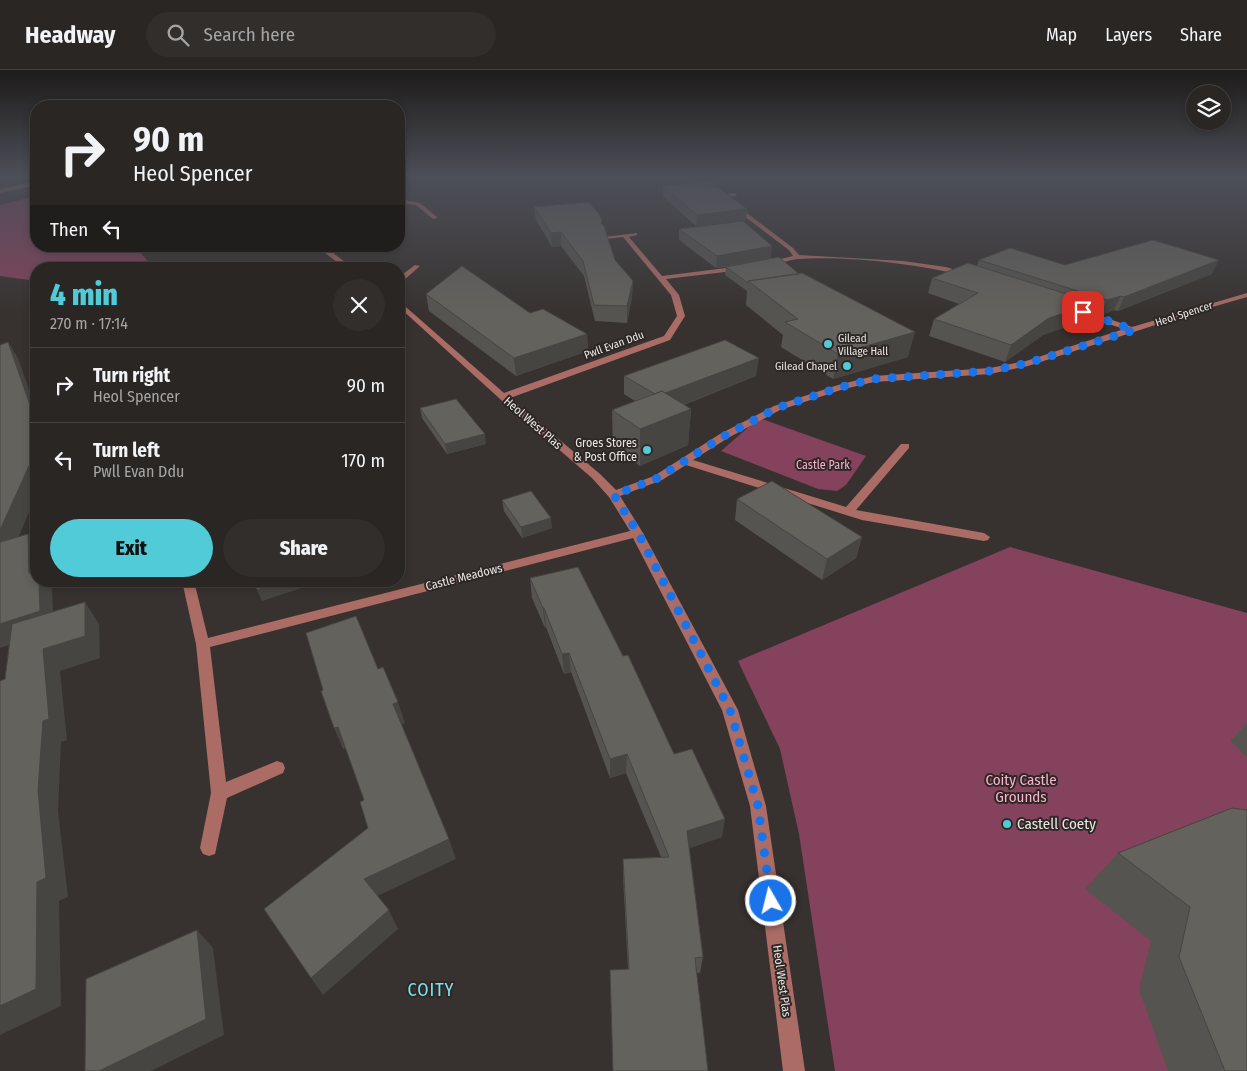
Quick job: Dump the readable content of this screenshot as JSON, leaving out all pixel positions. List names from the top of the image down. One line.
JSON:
{"streets":{"street":["Heol Spencer","Pwll Evan Ddu","Heol West Plas","Castle Meadows"]},"crossings":[["Heol Spencer","Heol West Plas"],["Pwll Evan Ddu","Heol West Plas"],["Heol West Plas","Castle Meadows"]],"districts":["COITY"],"parks":["Castle Park","Coity Castle Grounds"],"places":["Gilead Village Hall","Gilead Chapel","Groes Stores & Post Office","Castell Coety"],"page":{"header":"Headway","search":"Search here","nav":["Map","Layers","Share"],"turn":["90 m","Heol Spencer"],"then":"Then","heading":["4 min","270 m · 17:14"],"list":[{"name":"Turn right","note":"Heol Spencer","value":"90 m"},{"name":"Turn left","note":"Pwll Evan Ddu","value":"170 m"}],"buttons":["Exit","Share"]}}
